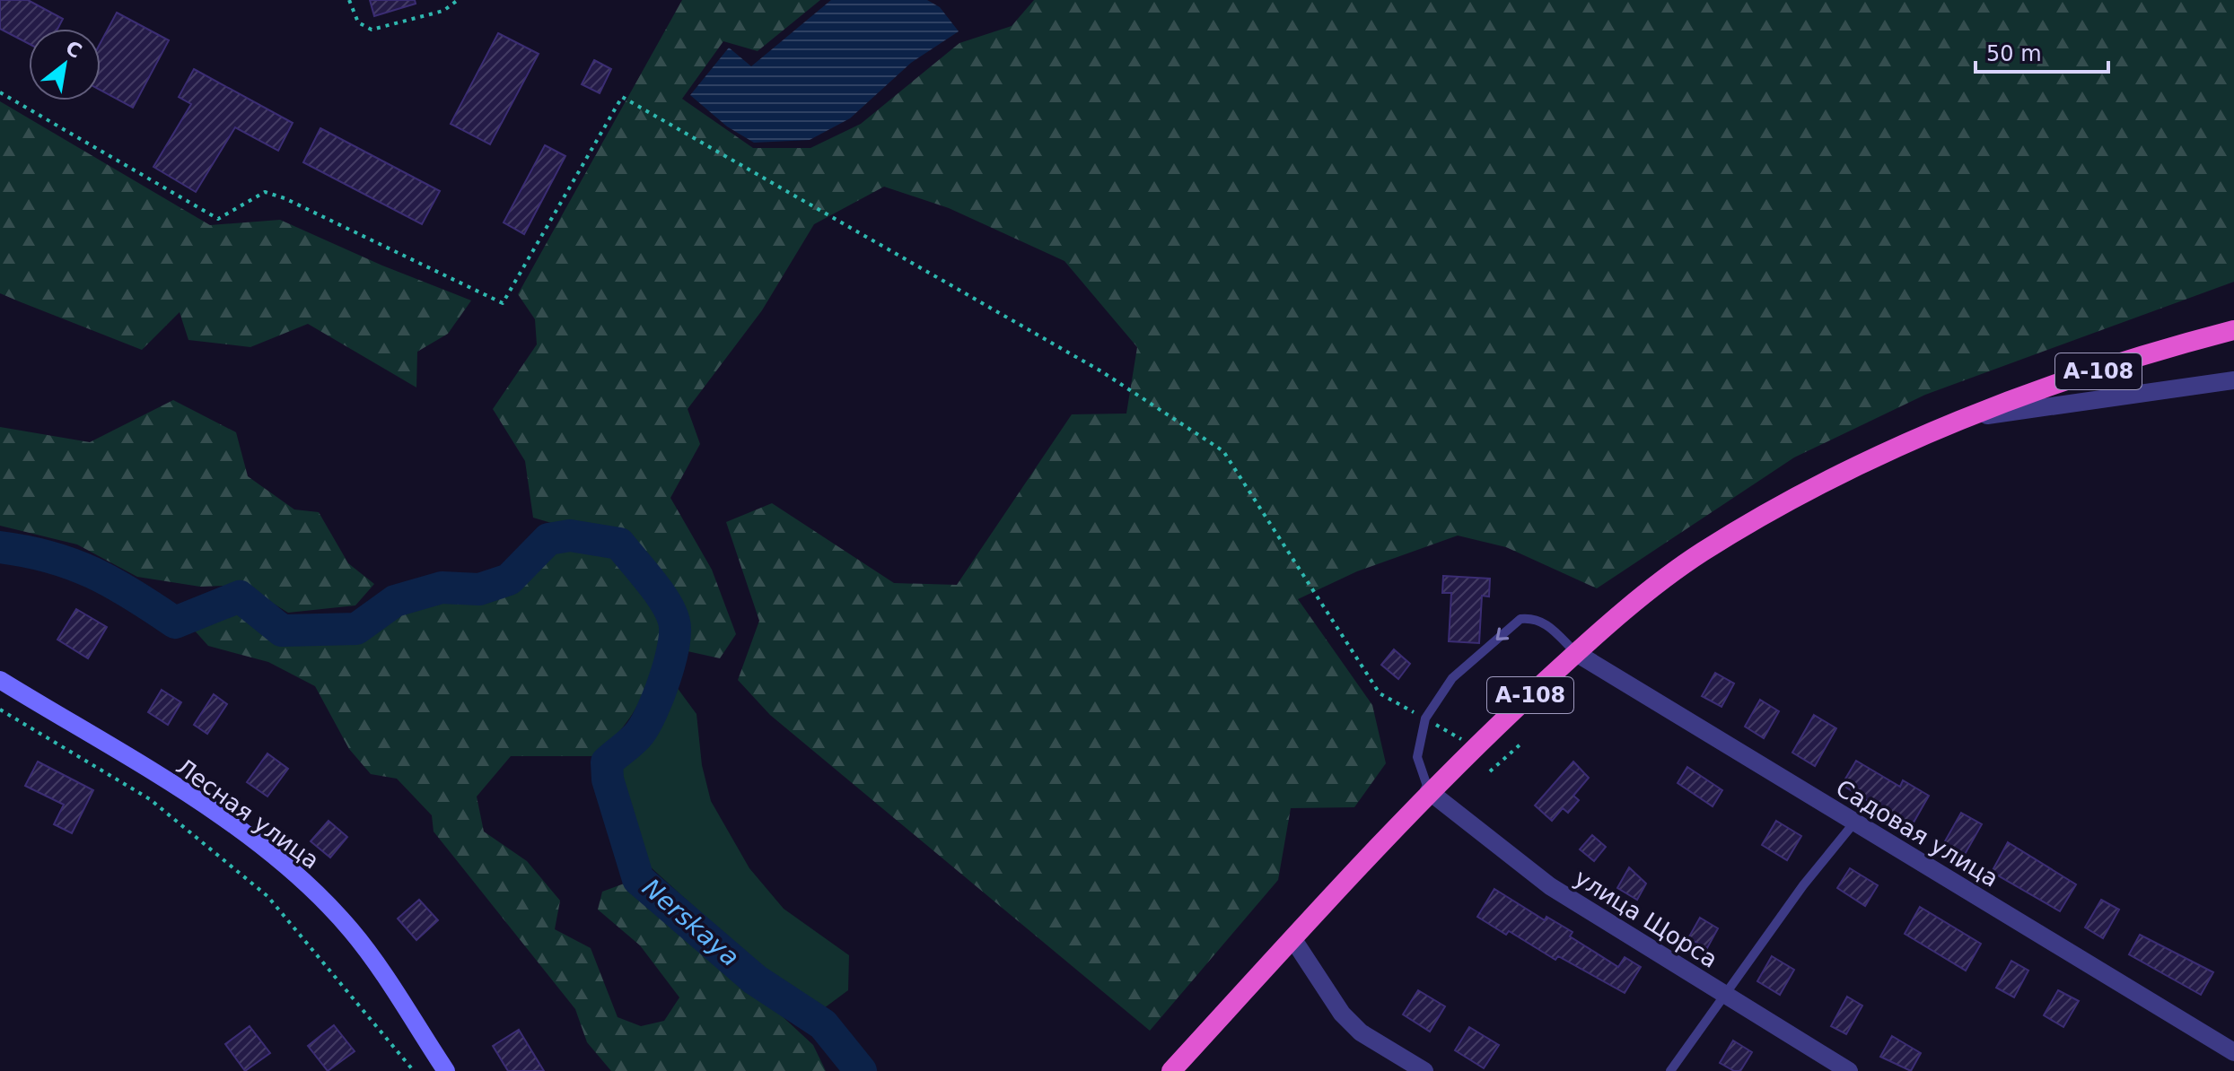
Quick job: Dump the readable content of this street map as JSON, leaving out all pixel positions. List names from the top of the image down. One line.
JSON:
{"streets":{"highway":["А-108"],"main road":["Лесная улица"],"street":["Садовая улица","улица Щорса"]},"crossings":[["А-108","Садовая улица"],["А-108","улица Щорса"]],"water":["Nerskaya"],"scale_bar":"50 m","north":"top right"}
